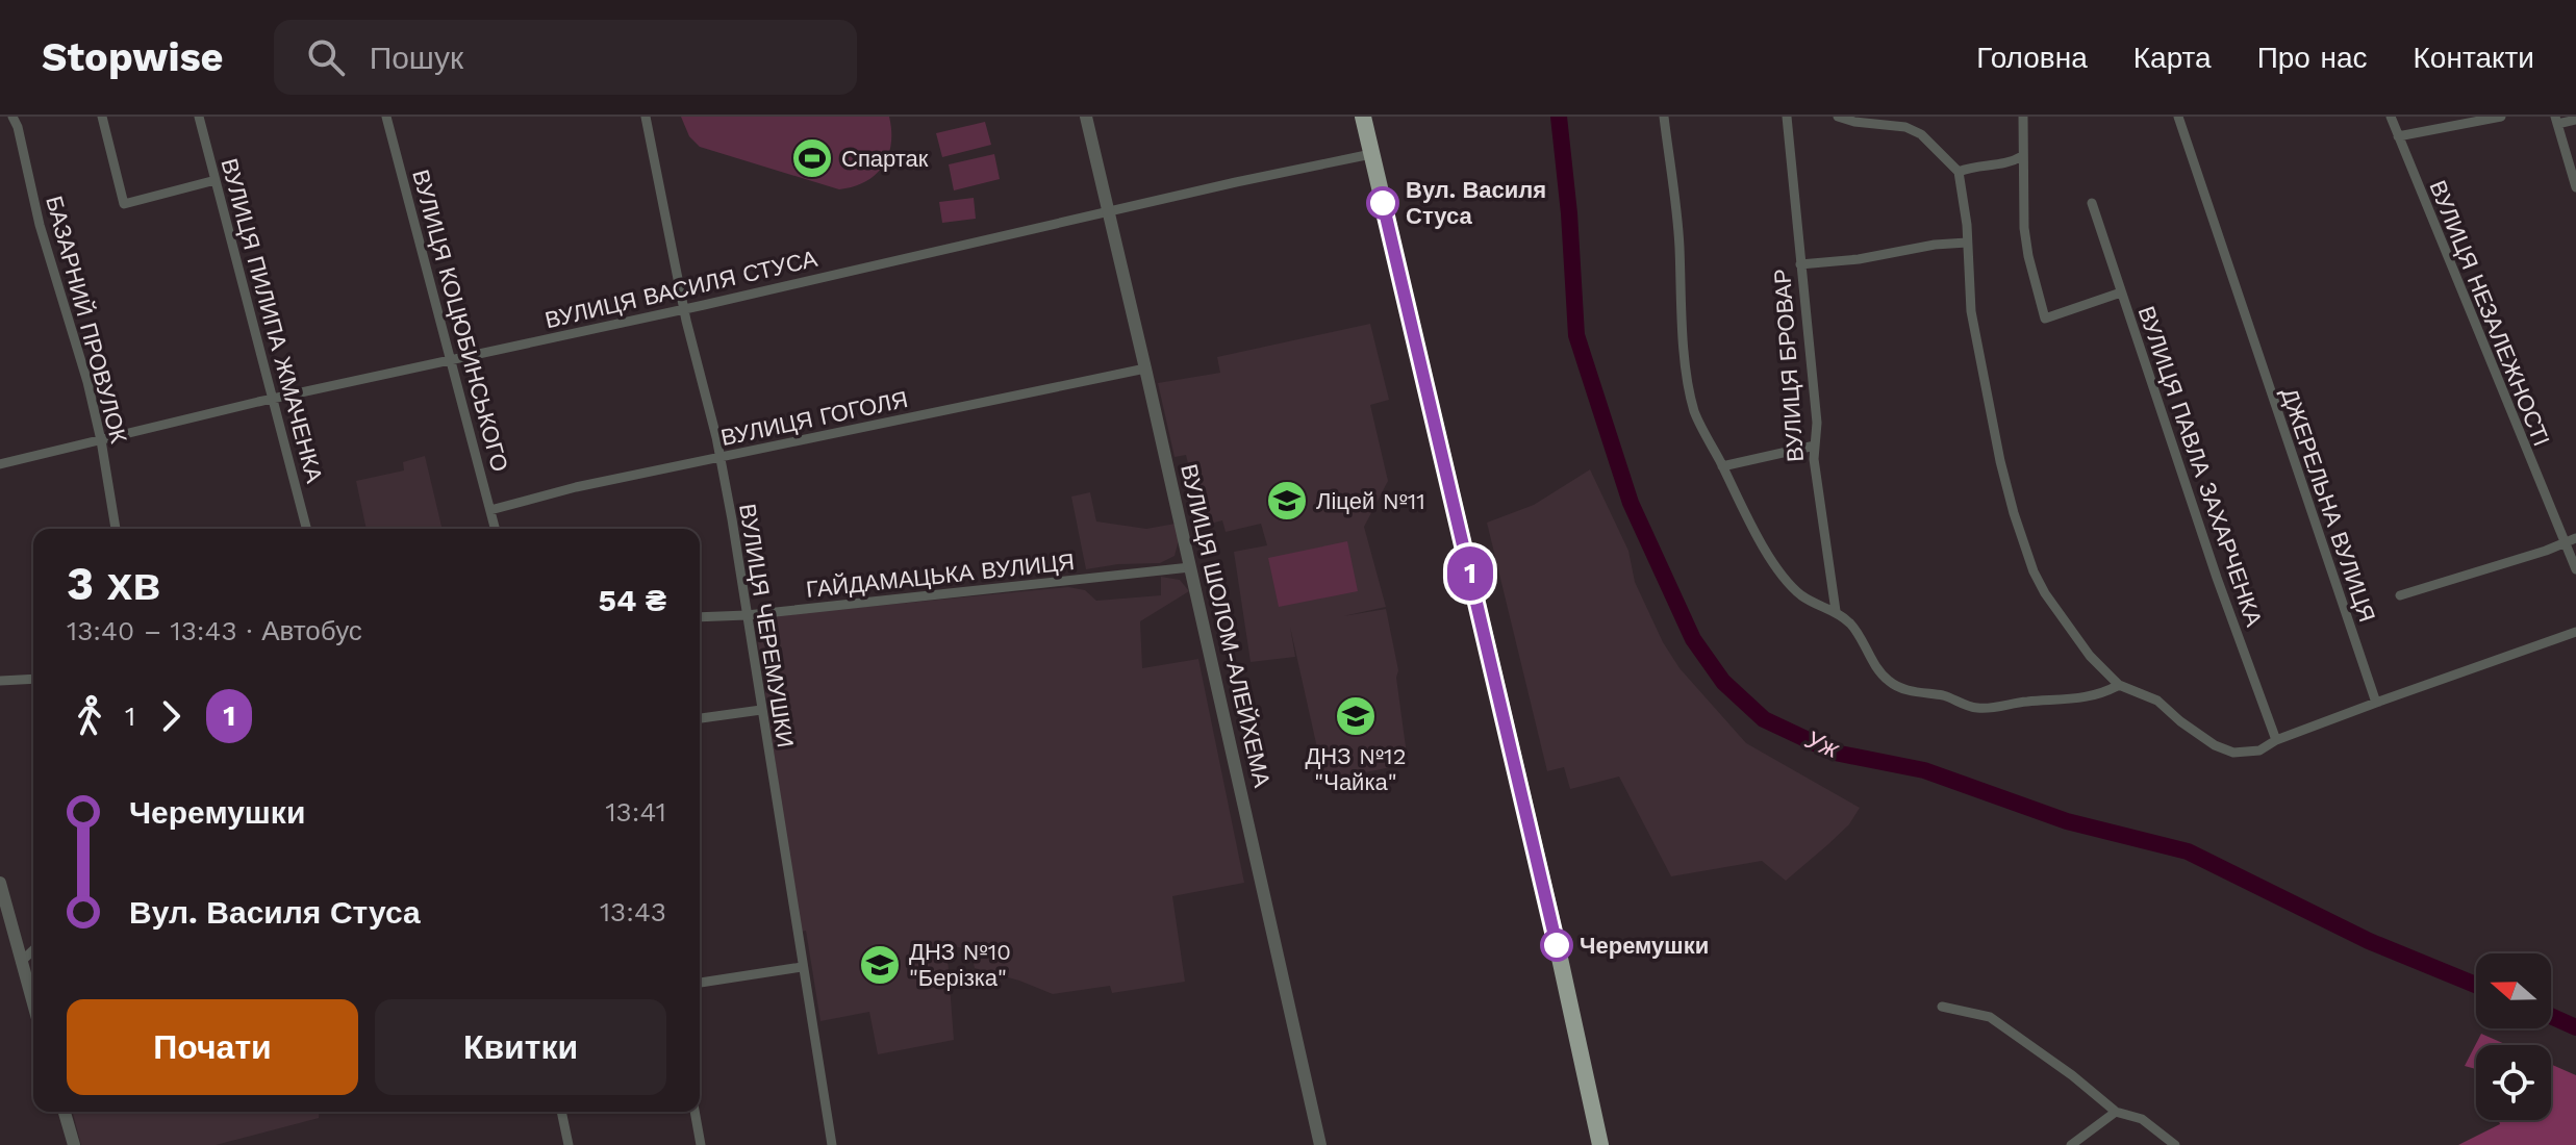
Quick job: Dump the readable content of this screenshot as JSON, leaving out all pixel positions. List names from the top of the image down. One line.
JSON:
{"streets":{"street":["ВУЛИЦЯ ВАСИЛЯ СТУСА","ВУЛИЦЯ НЕЗАЛЕЖНОСТІ","БАЗАРНИЙ ПРОВУЛОК","ВУЛИЦЯ ПИЛИПА ЖМАЧЕНКА","ВУЛИЦЯ КОЦЮБИНСЬКОГО","ВУЛИЦЯ БРОВАР","ВУЛИЦЯ ГОГОЛЯ","ВУЛИЦЯ ПАВЛА ЗАХАРЧЕНКА","ДЖЕРЕЛЬНА ВУЛИЦЯ","ГАЙДАМАЦЬКА ВУЛИЦЯ","ВУЛИЦЯ ЧЕРЕМУШКИ","ВУЛИЦЯ ШОЛОМ-АЛЕЙХЕМА"]},"crossings":[["ВУЛИЦЯ ВАСИЛЯ СТУСА","БАЗАРНИЙ ПРОВУЛОК"],["ВУЛИЦЯ ВАСИЛЯ СТУСА","ВУЛИЦЯ ПИЛИПА ЖМАЧЕНКА"],["ВУЛИЦЯ ВАСИЛЯ СТУСА","ВУЛИЦЯ КОЦЮБИНСЬКОГО"],["ВУЛИЦЯ ВАСИЛЯ СТУСА","ВУЛИЦЯ ЧЕРЕМУШКИ"],["ВУЛИЦЯ ВАСИЛЯ СТУСА","ВУЛИЦЯ ШОЛОМ-АЛЕЙХЕМА"],["ВУЛИЦЯ КОЦЮБИНСЬКОГО","ВУЛИЦЯ ГОГОЛЯ"],["ВУЛИЦЯ ГОГОЛЯ","ВУЛИЦЯ ЧЕРЕМУШКИ"],["ВУЛИЦЯ ГОГОЛЯ","ВУЛИЦЯ ШОЛОМ-АЛЕЙХЕМА"],["ГАЙДАМАЦЬКА ВУЛИЦЯ","ВУЛИЦЯ ЧЕРЕМУШКИ"],["ГАЙДАМАЦЬКА ВУЛИЦЯ","ВУЛИЦЯ ШОЛОМ-АЛЕЙХЕМА"]],"water":["Уж"],"places":{"sports":["Спартак"],"other":["Вул. Василя Стуса","Черемушки"],"school or university":["Ліцей №11","ДНЗ №12 \"Чайка\"","ДНЗ №10 \"Берізка\""]},"lines":["bus line 1"],"north":"left","page":{"header":"Stopwise","search":"Пошук","nav":["Головна","Карта","Про нас","Контакти"],"on_map":"1","heading":["3 хв","13:40 – 13:43 · Автобус","54 ₴"],"legs":["1","1"],"list":[{"name":"Черемушки","value":"13:41"},{"name":"Вул. Василя Стуса","value":"13:43"}],"buttons":["Почати","Квитки"]}}
